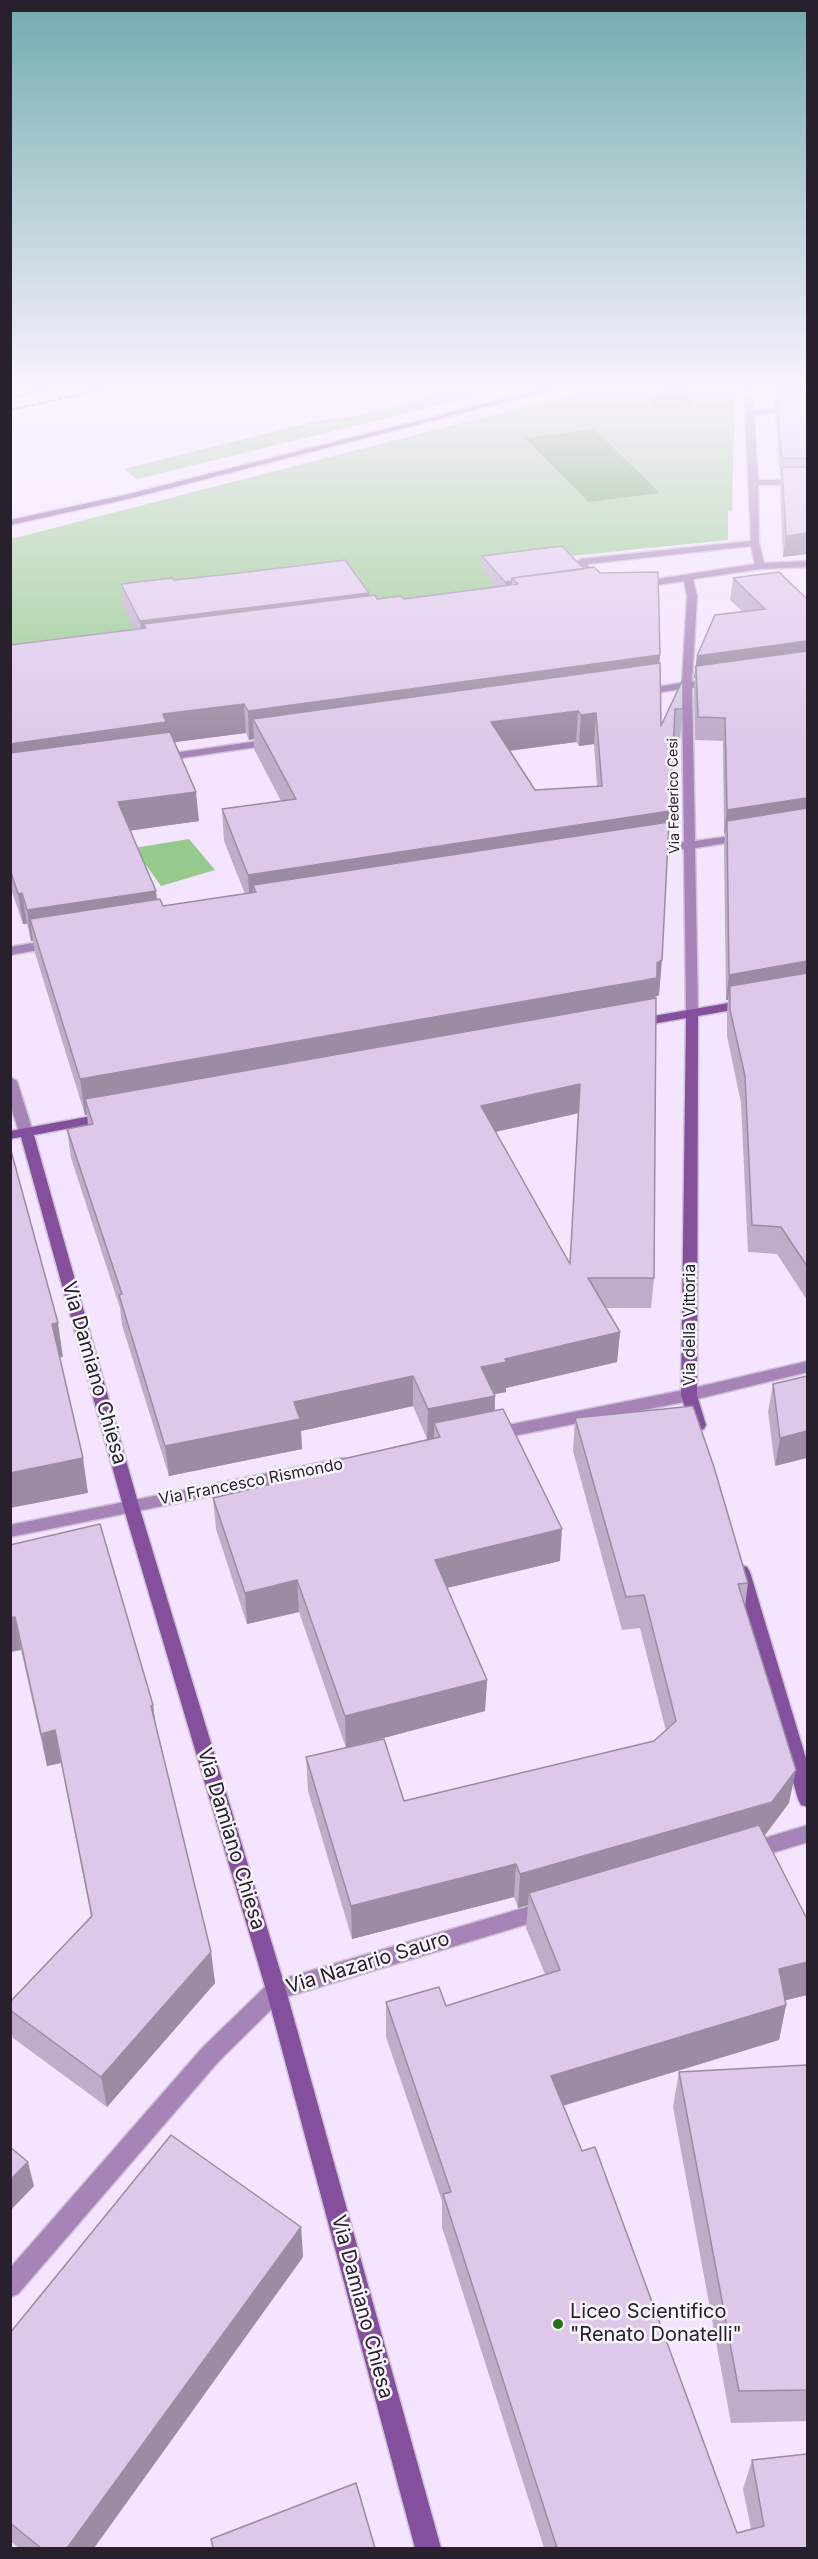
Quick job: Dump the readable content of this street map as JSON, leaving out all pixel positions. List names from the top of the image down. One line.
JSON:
{"streets":{"street":["Via Federico Cesi","Via della Vittoria","Via Damiano Chiesa","Via Francesco Rismondo","Via Nazario Sauro"]},"crossings":[["Via Federico Cesi","Via della Vittoria"],["Via Damiano Chiesa","Via Francesco Rismondo"],["Via Damiano Chiesa","Via Nazario Sauro"]],"places":["Liceo Scientifico \"Renato Donatelli\""]}
